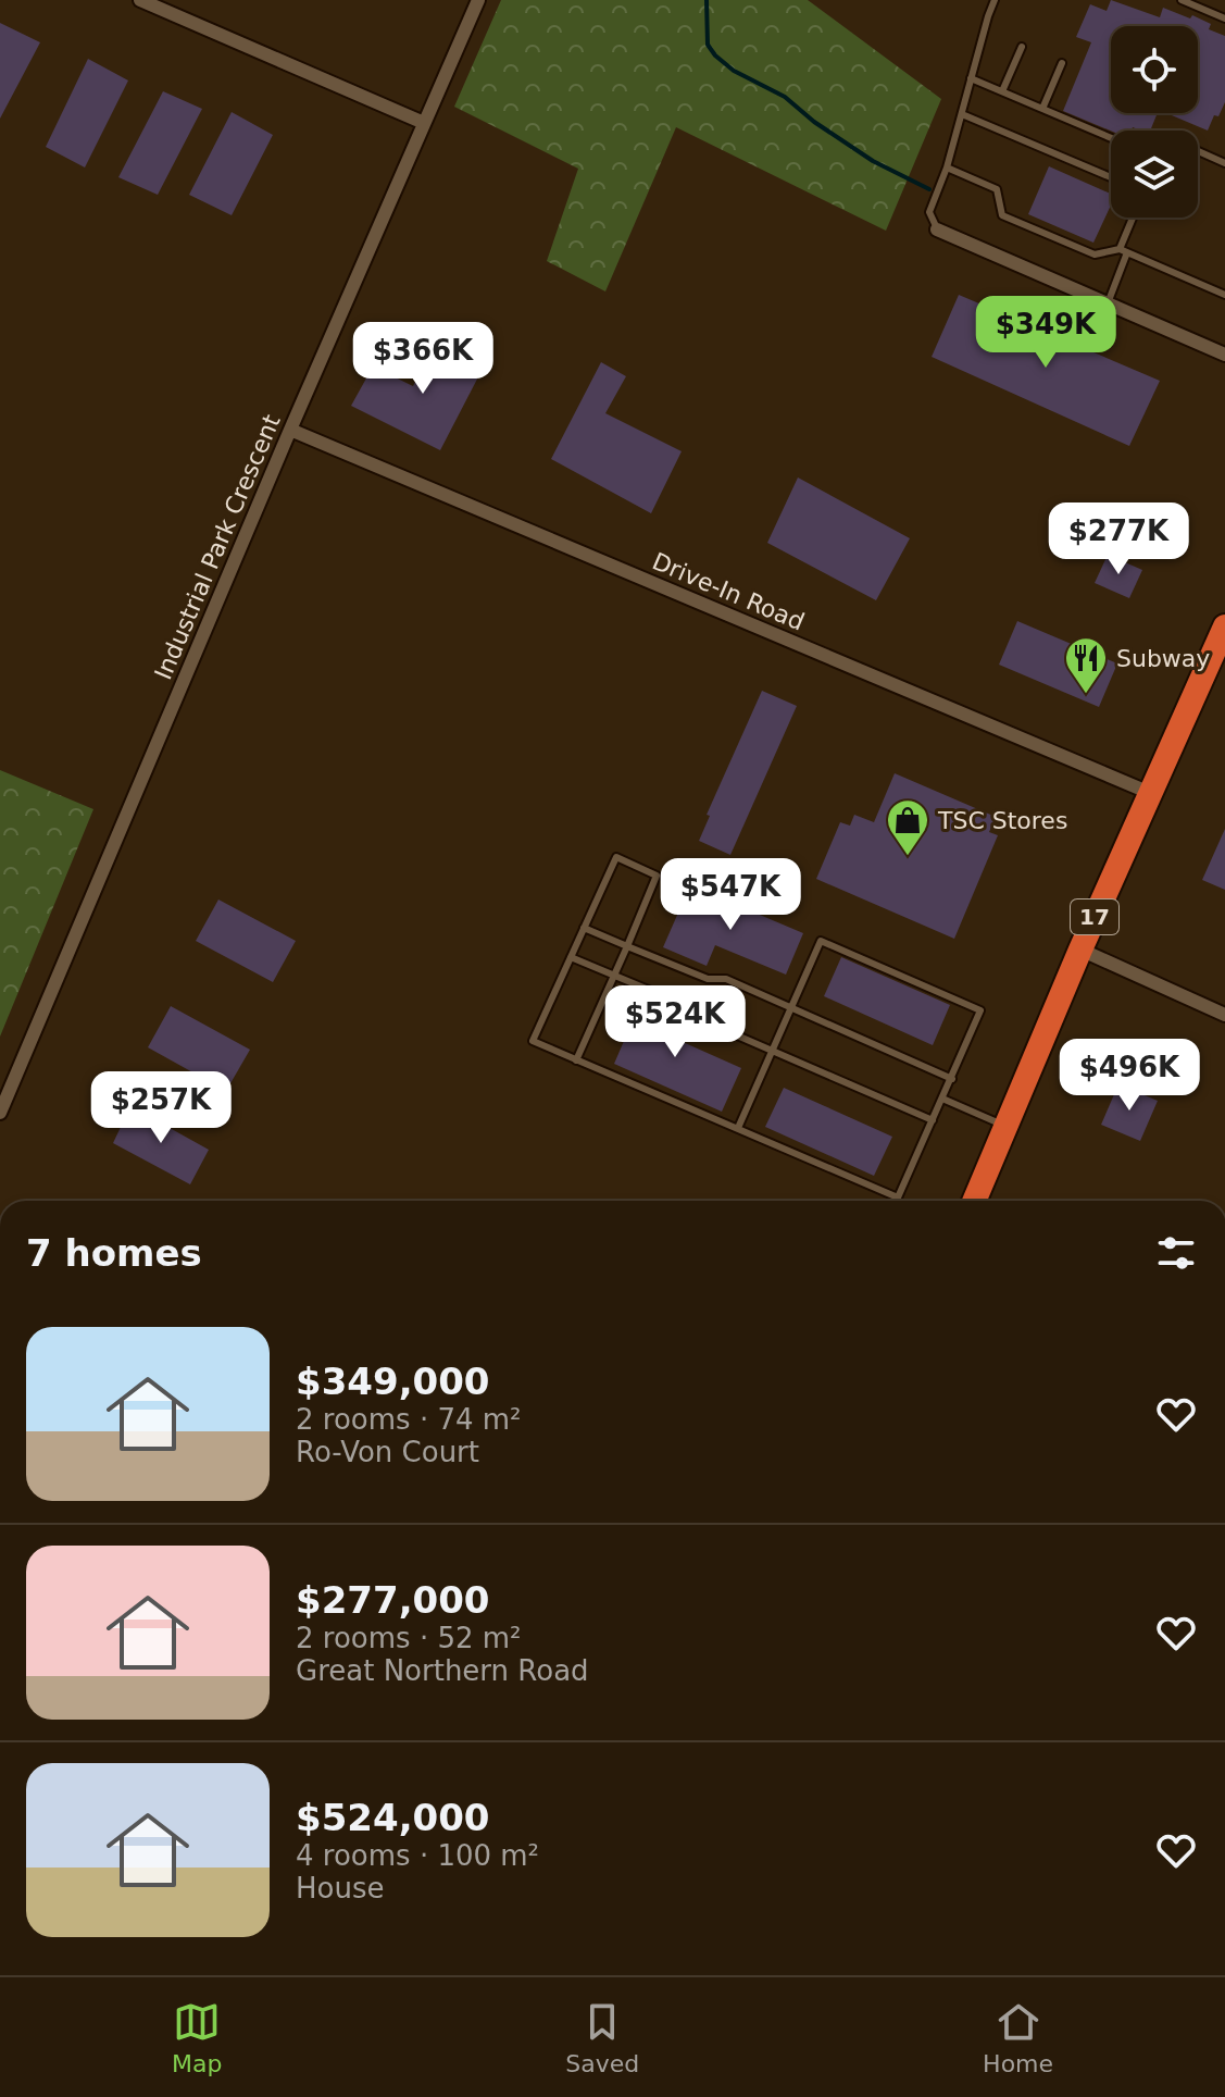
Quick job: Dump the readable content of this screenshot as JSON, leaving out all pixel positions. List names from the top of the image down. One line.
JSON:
{"streets":{"highway":["17"],"street":["Industrial Park Crescent","Drive-In Road"]},"crossings":[["Industrial Park Crescent","Drive-In Road"],["Drive-In Road","17"]],"places":{"restaurant":["Subway"],"shop":["TSC Stores"]},"page":{"price":["$349K","$366K","$277K","$547K","$524K","$496K","$257K"],"heading":"7 homes","list":[{"name":"$349,000","note":"2 rooms · 74 m² · Ro-Von Court"},{"name":"$277,000","note":"2 rooms · 52 m² · Great Northern Road"},{"name":"$524,000","note":"4 rooms · 100 m² · House"}],"tabs":["Map","Saved","Home"]}}
